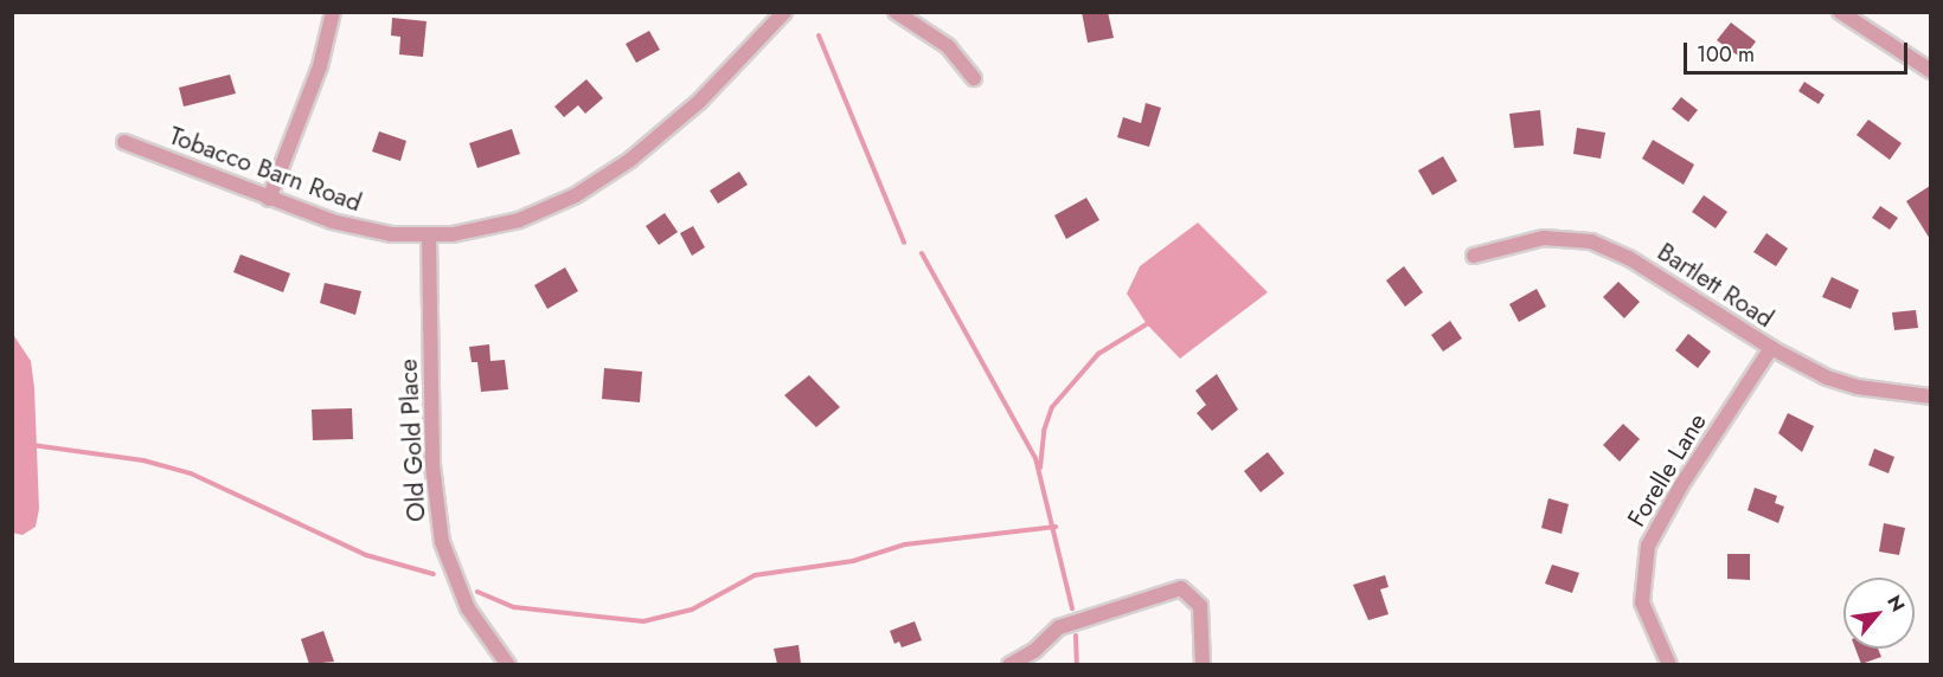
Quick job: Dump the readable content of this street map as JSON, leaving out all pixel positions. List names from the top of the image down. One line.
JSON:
{"streets":{"street":["Tobacco Barn Road","Bartlett Road","Old Gold Place","Forelle Lane"]},"crossings":[["Tobacco Barn Road","Old Gold Place"],["Bartlett Road","Forelle Lane"]],"scale_bar":"100 m","north":"top right"}
